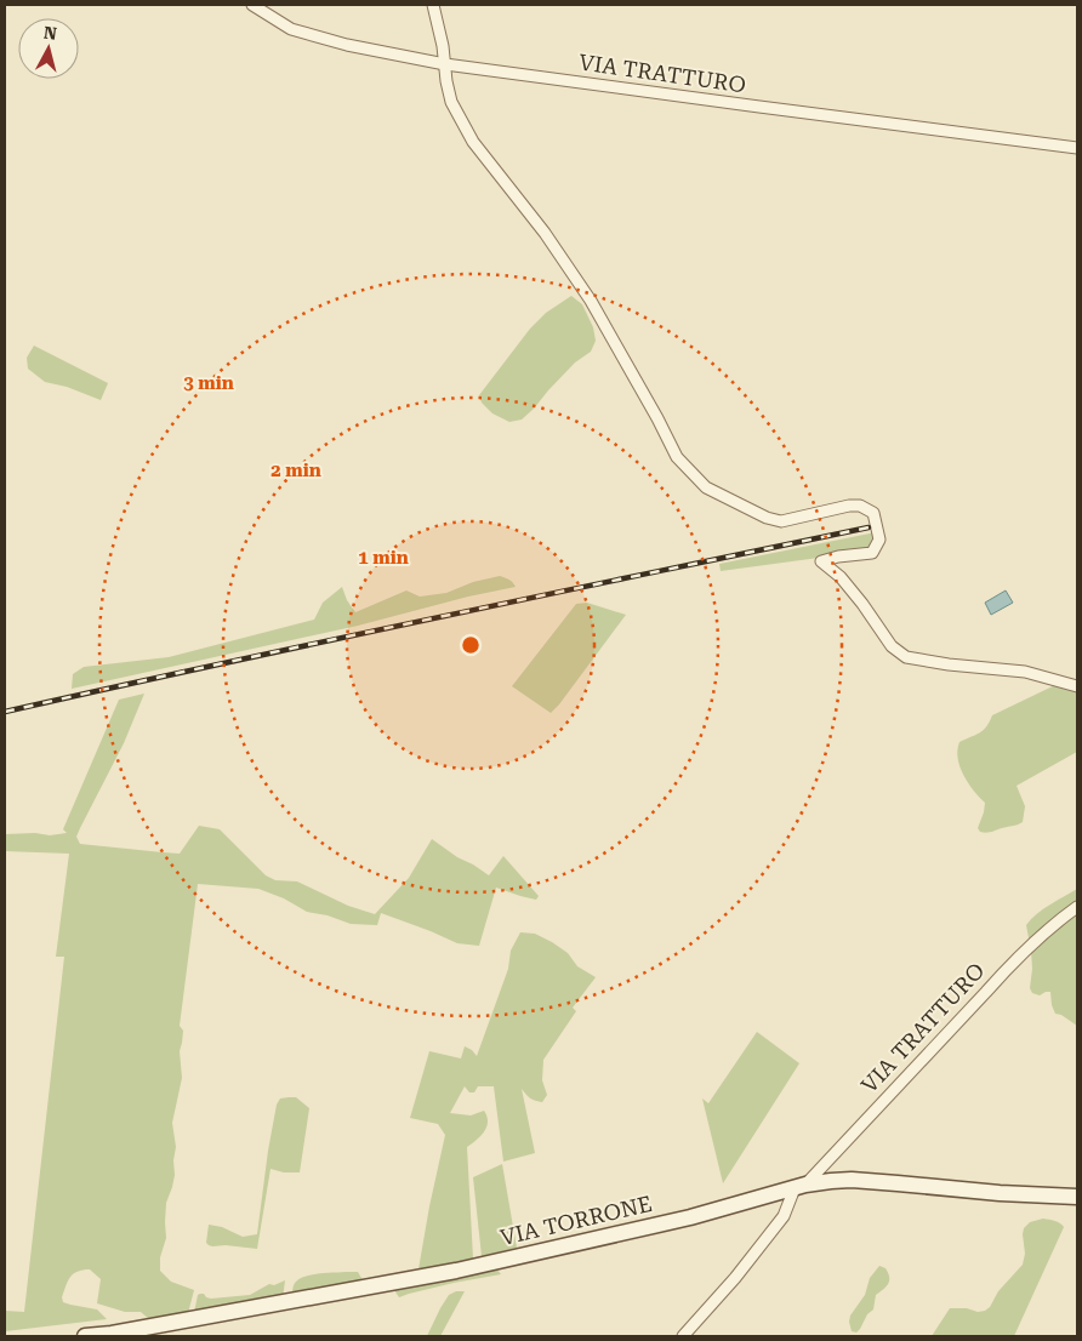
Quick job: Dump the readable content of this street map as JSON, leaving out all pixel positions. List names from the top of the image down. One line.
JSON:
{"streets":{"main road":["VIA TORRONE"],"street":["VIA TRATTURO"]},"crossings":[["VIA TRATTURO","VIA TORRONE"]],"north":"top","rings":["3 min","2 min","1 min"]}
